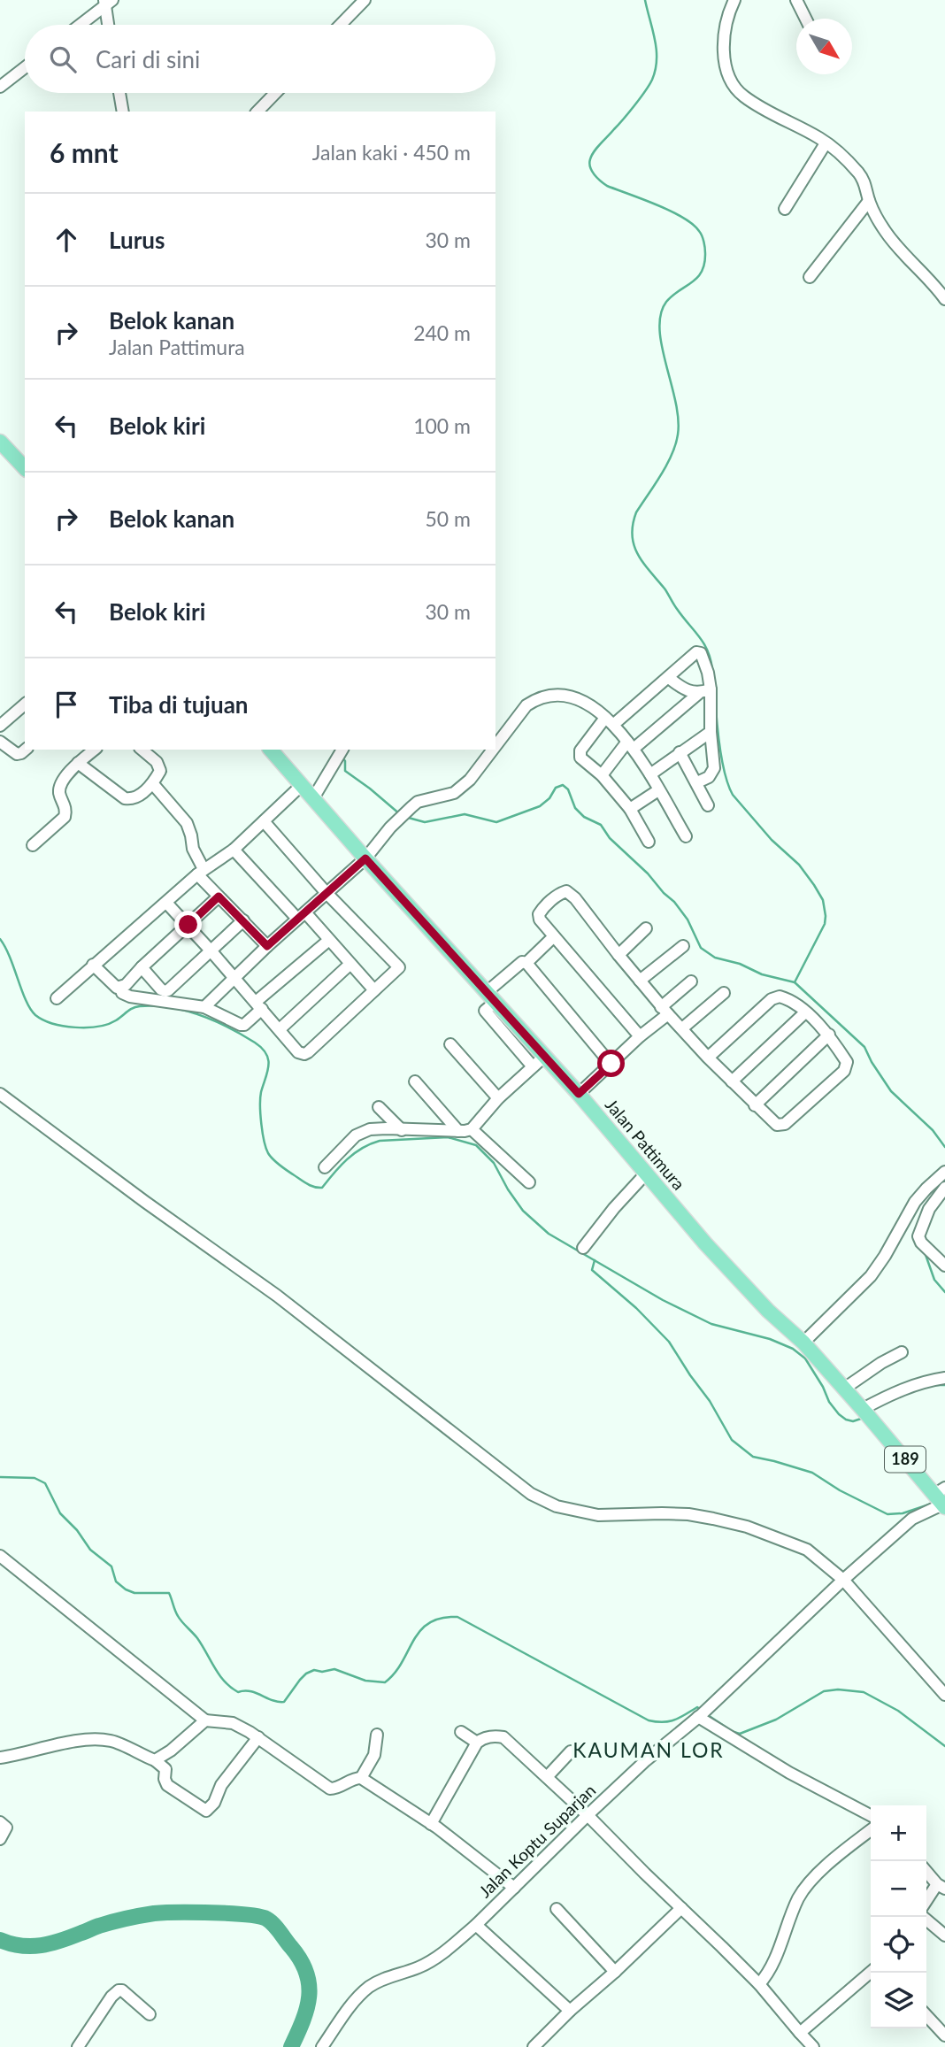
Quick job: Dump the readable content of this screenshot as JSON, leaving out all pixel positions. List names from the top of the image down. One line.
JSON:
{"streets":{"main road":["Jalan Pattimura","189"],"street":["Jalan Koptu Suparjan"]},"crossings":[["Jalan Pattimura","Jalan Koptu Suparjan"]],"districts":["KAUMAN LOR"],"north":"bottom right","page":{"search":"Cari di sini","heading":["6 mnt","Jalan kaki · 450 m"],"list":[["Lurus","30 m"],["Belok kanan","Jalan Pattimura","240 m"],["Belok kiri","100 m"],["Belok kanan","50 m"],["Belok kiri","30 m"],"Tiba di tujuan"],"map_buttons":["+","−"]}}
